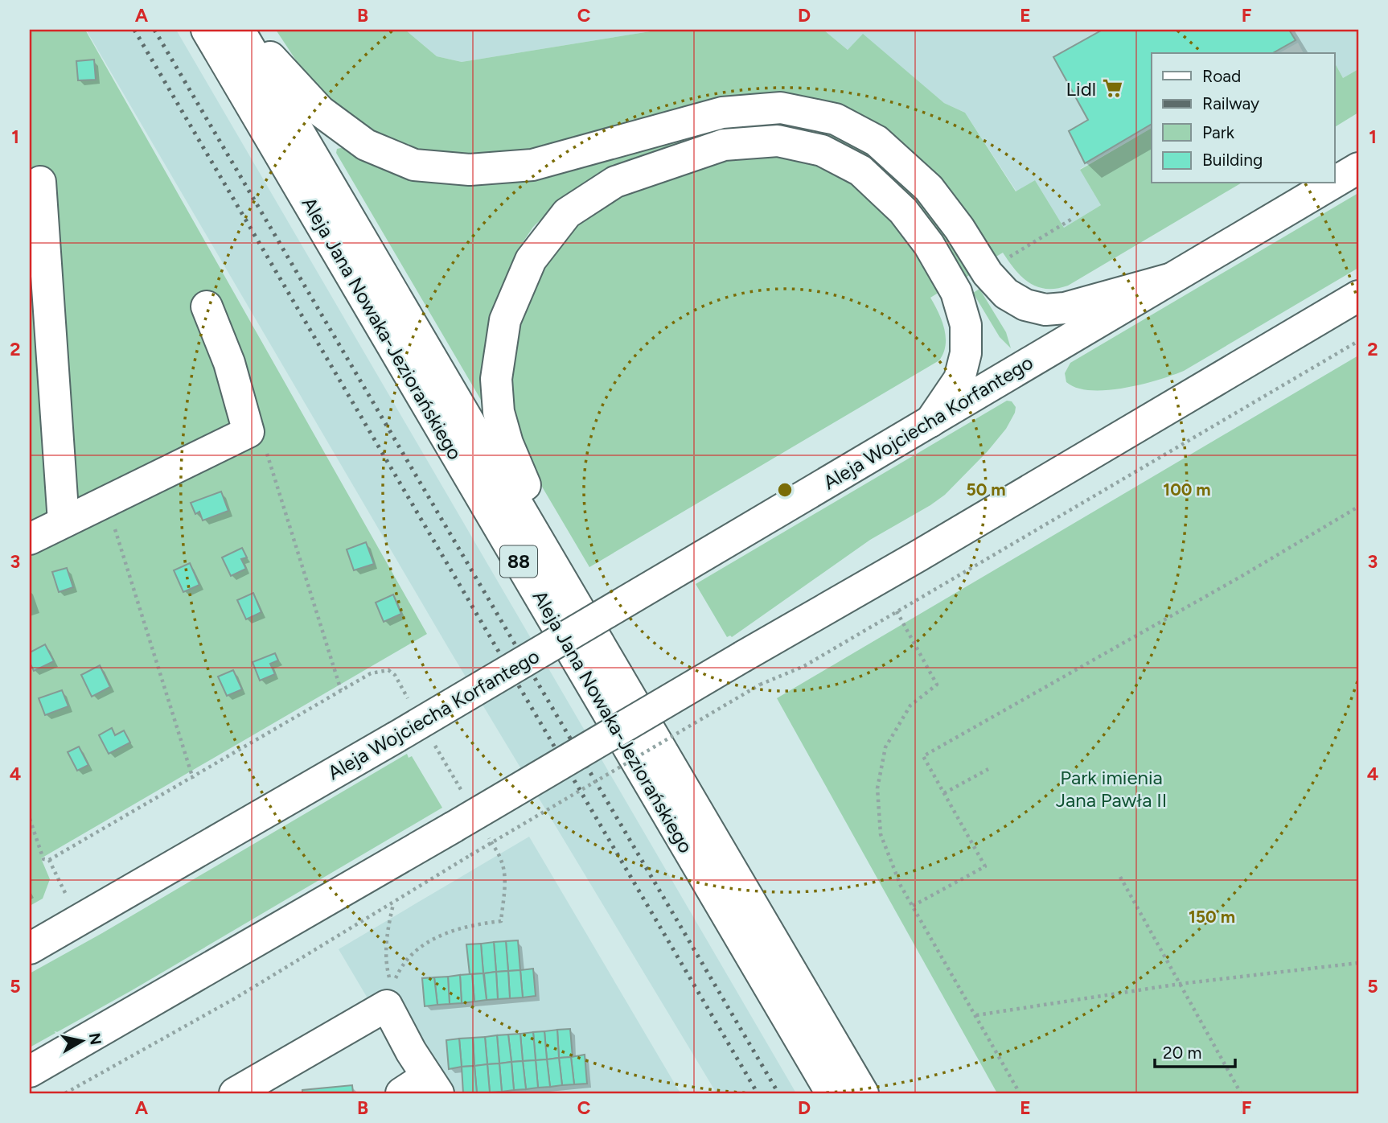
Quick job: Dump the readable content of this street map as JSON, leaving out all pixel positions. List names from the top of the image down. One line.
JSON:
{"streets":{"main road":["Aleja Jana Nowaka-Jeziorańskiego","Aleja Wojciecha Korfantego","88"]},"parks":["Park imienia Jana Pawła II"],"places":{"supermarket":["Lidl"]},"legend":["Road","Railway","Park","Building"],"scale_bar":"20 m","north":"right","grid":{"columns":["A","B","C","D","E","F"],"rows":["1","2","3","4","5"]},"rings":["50 m","100 m","150 m"]}
